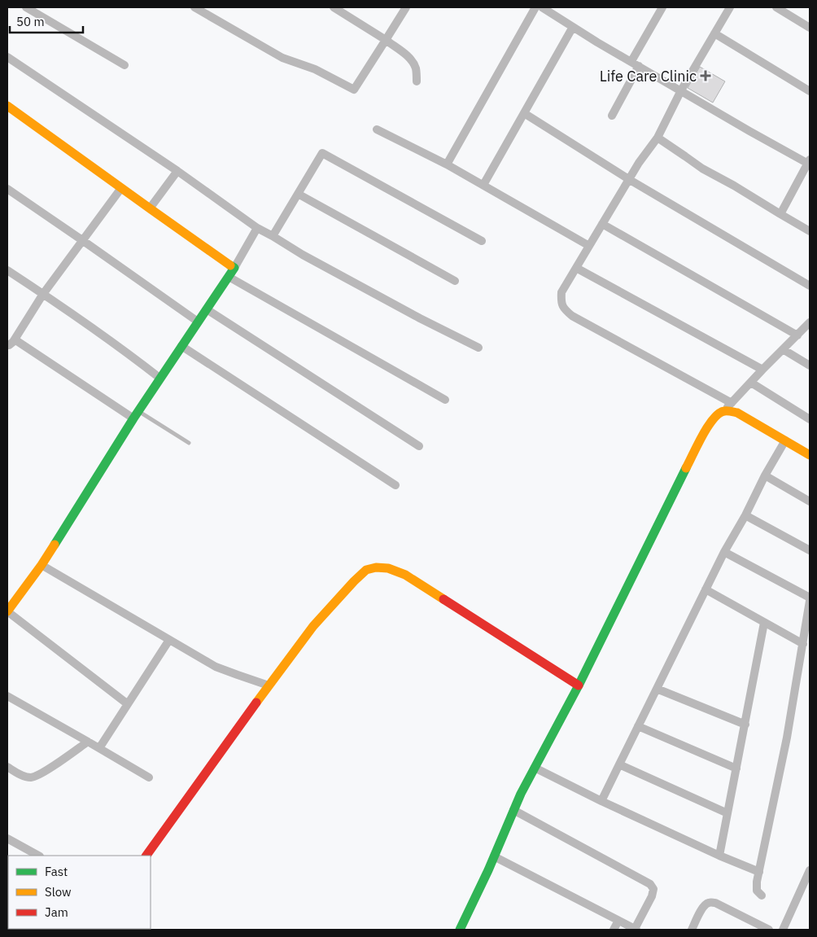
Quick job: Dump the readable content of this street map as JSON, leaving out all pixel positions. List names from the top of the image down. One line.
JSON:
{"places":{"health":["Life Care Clinic"]},"legend":["Fast","Slow","Jam"],"scale_bar":"50 m"}
